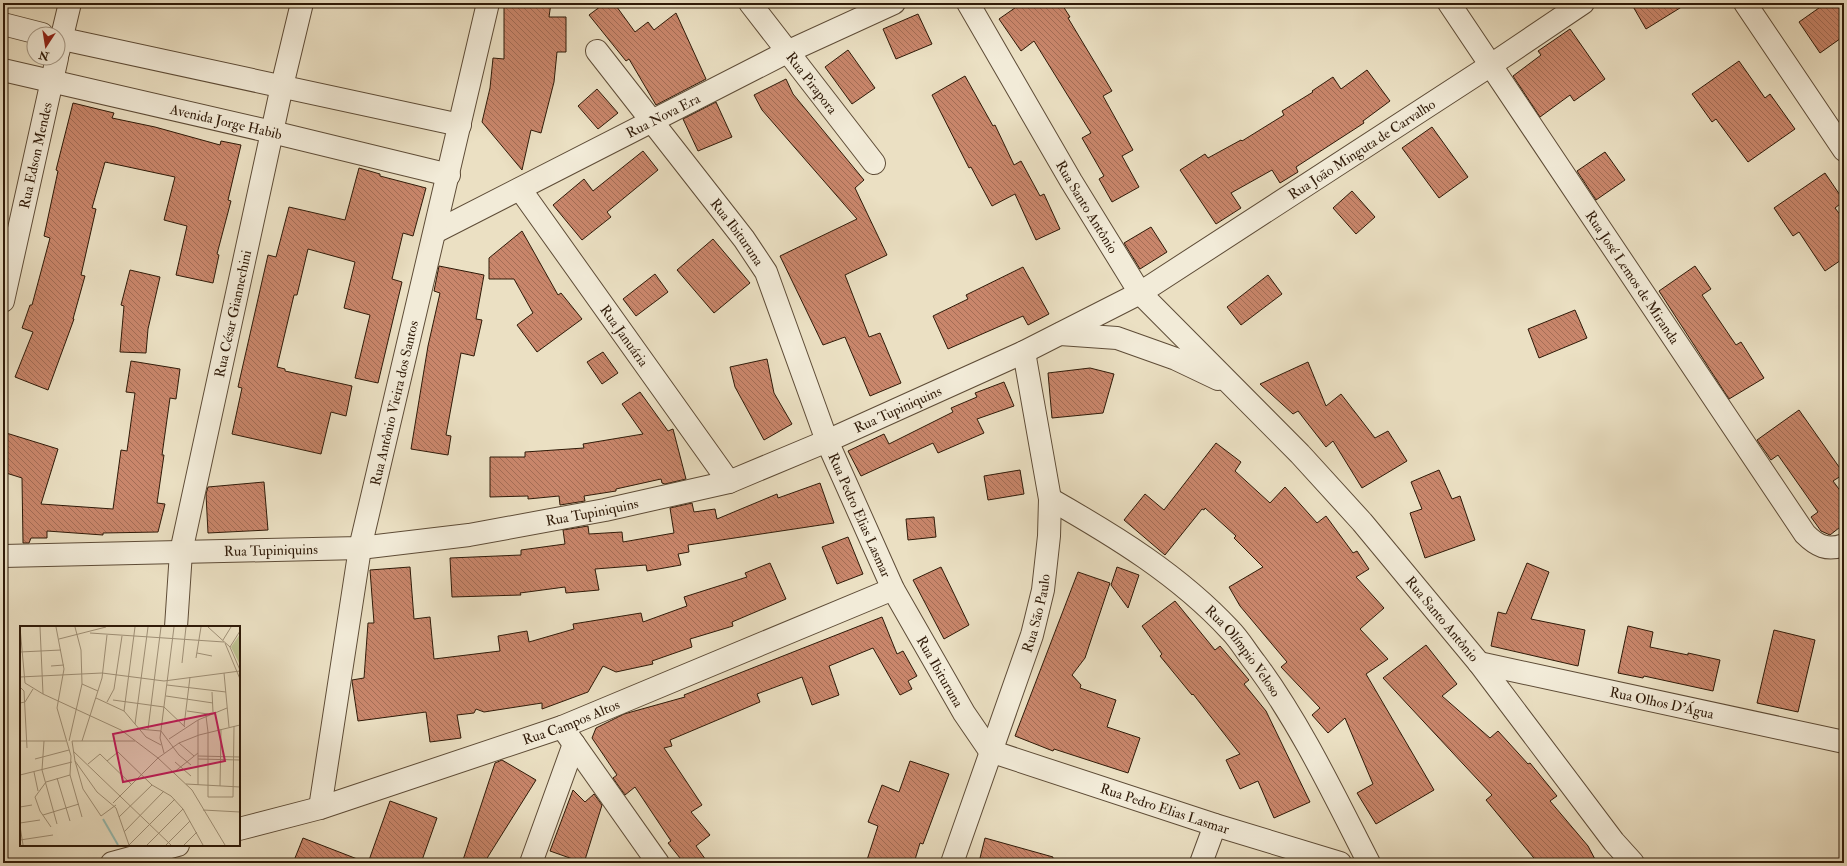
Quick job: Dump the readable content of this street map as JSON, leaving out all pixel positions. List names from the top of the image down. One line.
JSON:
{"streets":{"street":["Rua Pirapora","Rua Nova Era","Avenida Jorge Habib","Rua João Minguta de Carvalho","Rua Edson Mendes","Rua Santo Antônio","Rua Ibituruna","Rua José Lemos de Miranda","Rua César Giannechini","Rua Januária","Rua Antônio Vieira dos Santos","Rua Tupiniquins","Rua Pedro Elias Lasmar","Rua São Paulo","Rua Olímpio Veloso","Rua Olhos D'Água","Rua Campos Altos"]},"crossings":[["Rua Pirapora","Rua Nova Era"],["Rua Nova Era","Rua Ibituruna"],["Rua Nova Era","Rua Januária"],["Rua Nova Era","Rua Antônio Vieira dos Santos"],["Avenida Jorge Habib","Rua Edson Mendes"],["Avenida Jorge Habib","Rua César Giannechini"],["Avenida Jorge Habib","Rua Antônio Vieira dos Santos"],["Rua João Minguta de Carvalho","Rua Santo Antônio"],["Rua João Minguta de Carvalho","Rua José Lemos de Miranda"],["Rua João Minguta de Carvalho","Rua Tupiniquins"],["Rua Santo Antônio","Rua Tupiniquins"],["Rua Santo Antônio","Rua Olhos D'Água"],["Rua Ibituruna","Rua Tupiniquins"],["Rua Ibituruna","Rua Pedro Elias Lasmar"],["Rua Ibituruna","Rua São Paulo"],["Rua Ibituruna","Rua Campos Altos"],["Rua César Giannechini","Rua Tupiniquins"],["Rua Januária","Rua Tupiniquins"],["Rua Antônio Vieira dos Santos","Rua Tupiniquins"],["Rua Antônio Vieira dos Santos","Rua Campos Altos"],["Rua Tupiniquins","Rua Pedro Elias Lasmar"],["Rua Tupiniquins","Rua São Paulo"],["Rua Pedro Elias Lasmar","Rua São Paulo"],["Rua Pedro Elias Lasmar","Rua Campos Altos"],["Rua São Paulo","Rua Olímpio Veloso"]],"north":"bottom"}
